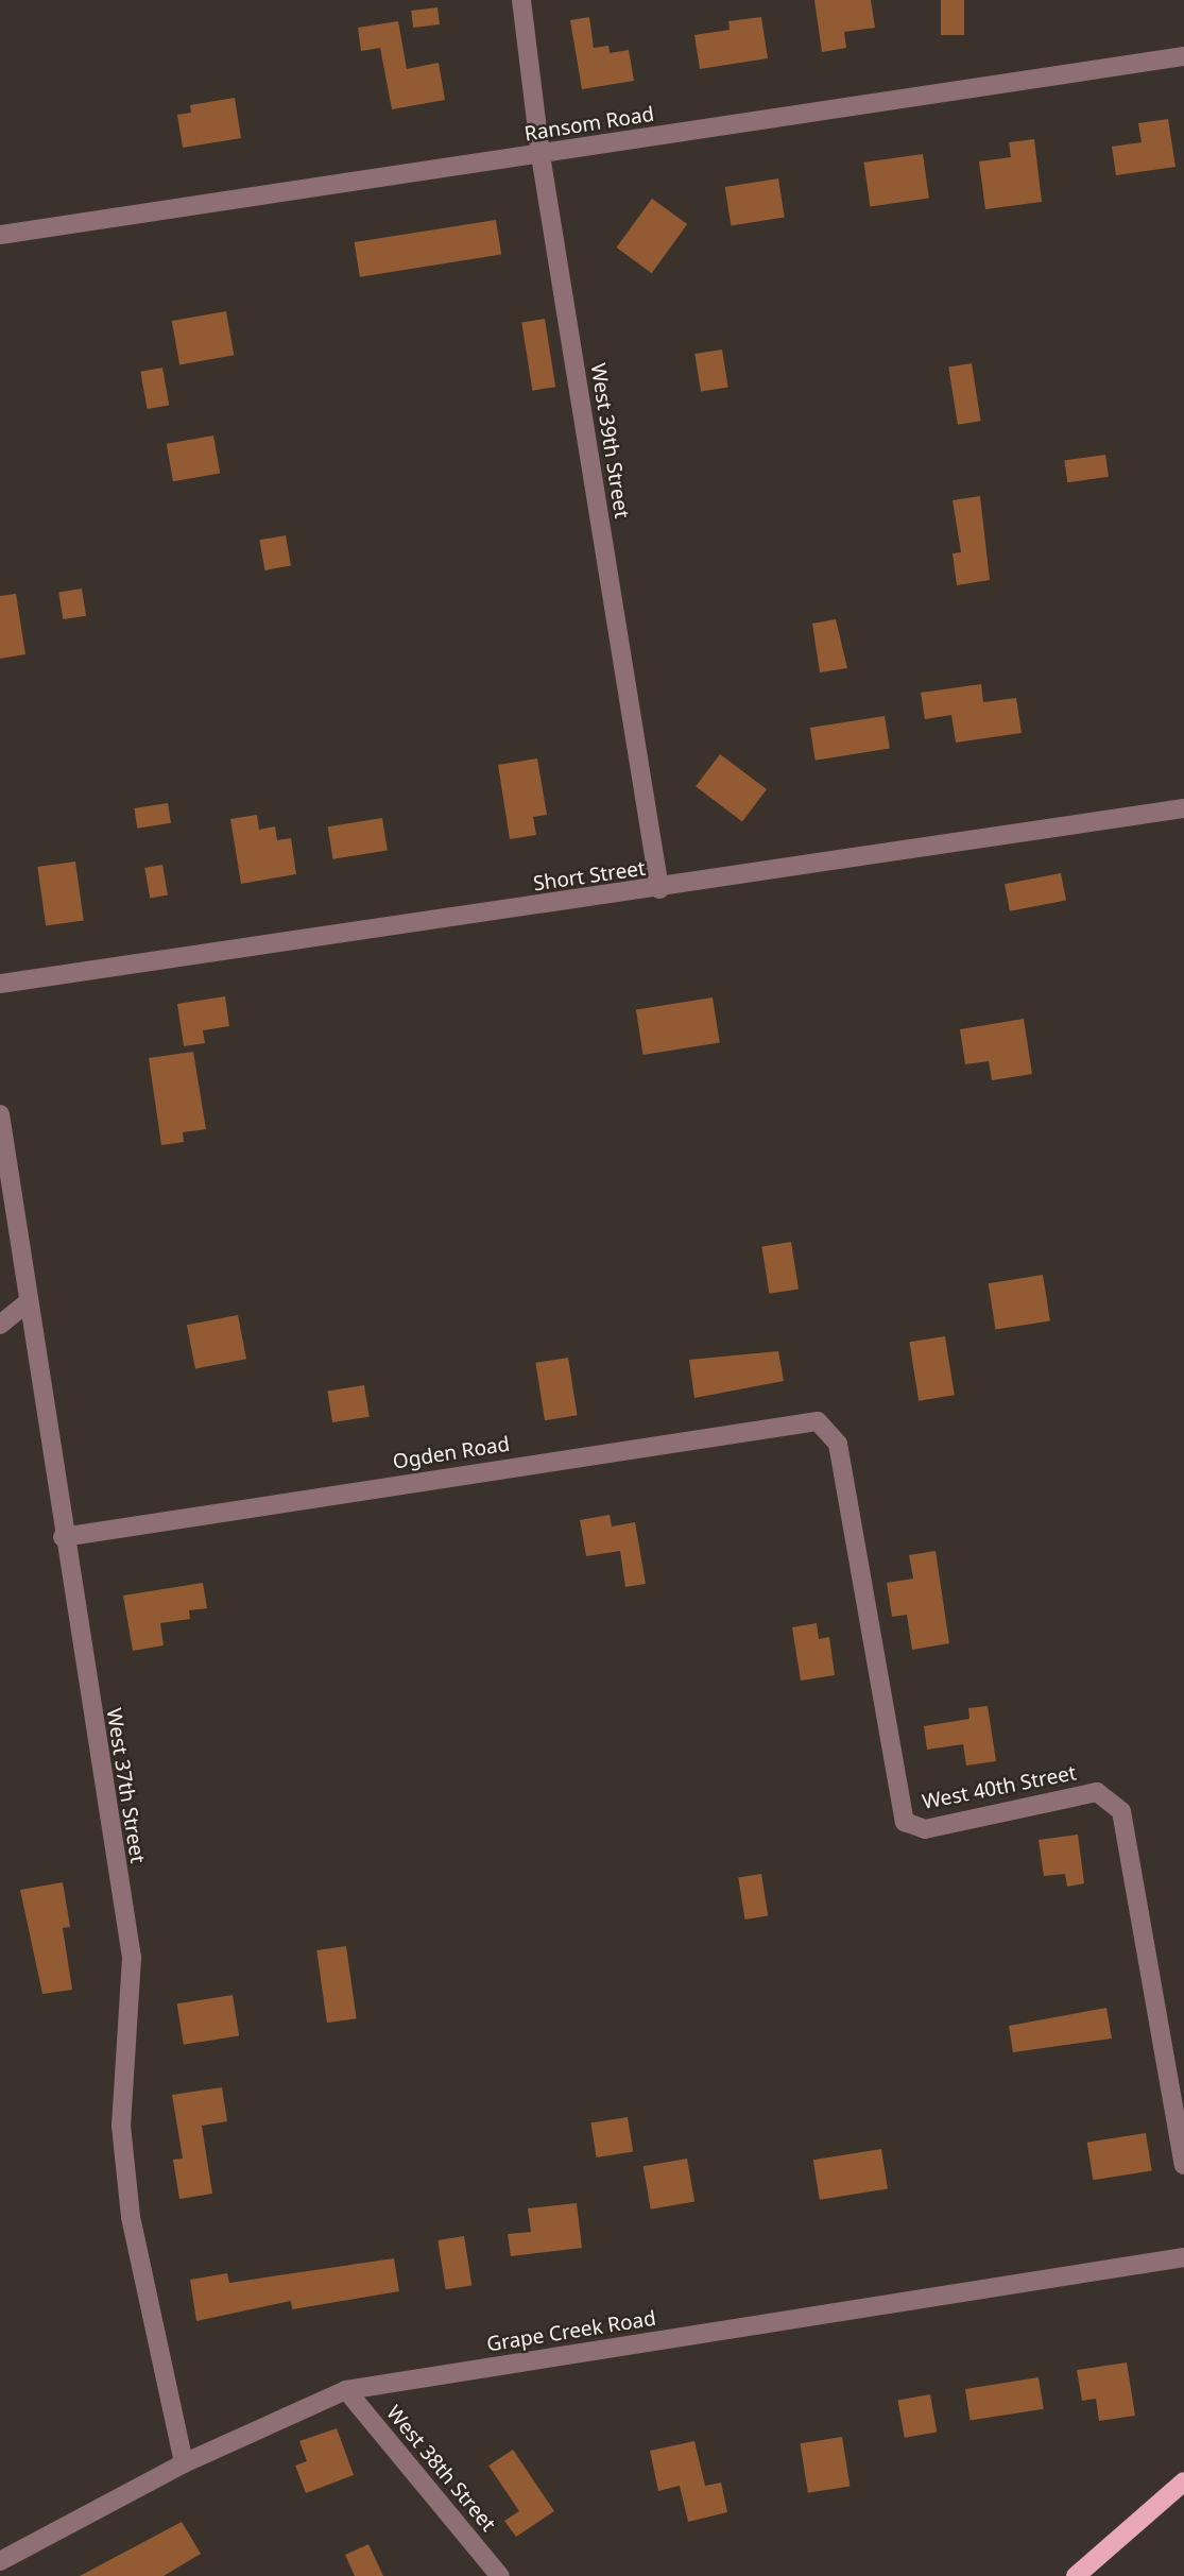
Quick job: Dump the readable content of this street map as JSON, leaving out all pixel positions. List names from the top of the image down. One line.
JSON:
{"streets":{"street":["Ransom Road","West 39th Street","Short Street","Ogden Road","West 37th Street","West 40th Street","Grape Creek Road","West 38th Street"]},"crossings":[["Ransom Road","West 39th Street"],["West 39th Street","Short Street"],["Ogden Road","West 37th Street"],["Ogden Road","West 40th Street"],["West 37th Street","Grape Creek Road"],["Grape Creek Road","West 38th Street"]]}
